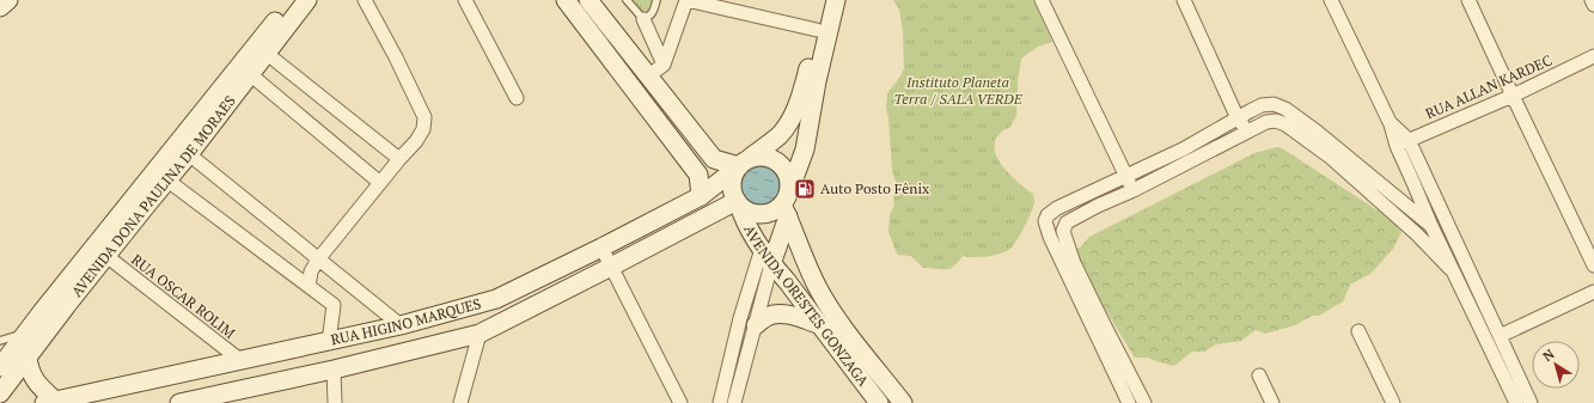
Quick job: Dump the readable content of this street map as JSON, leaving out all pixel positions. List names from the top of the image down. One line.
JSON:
{"streets":{"main road":["AVENIDA DONA PAULINA DE MORAES","AVENIDA ORESTES GONZAGA","RUA HIGINO MARQUES"],"street":["RUA ALLAN KARDEC","RUA OSCAR ROLIM"]},"crossings":[["AVENIDA DONA PAULINA DE MORAES","RUA OSCAR ROLIM"],["RUA OSCAR ROLIM","RUA HIGINO MARQUES"],["AVENIDA ORESTES GONZAGA","RUA HIGINO MARQUES"]],"parks":["Instituto Planeta Terra / SALA VERDE"],"places":{"fuel station":["Auto Posto Fênix"]},"north":"top left"}
